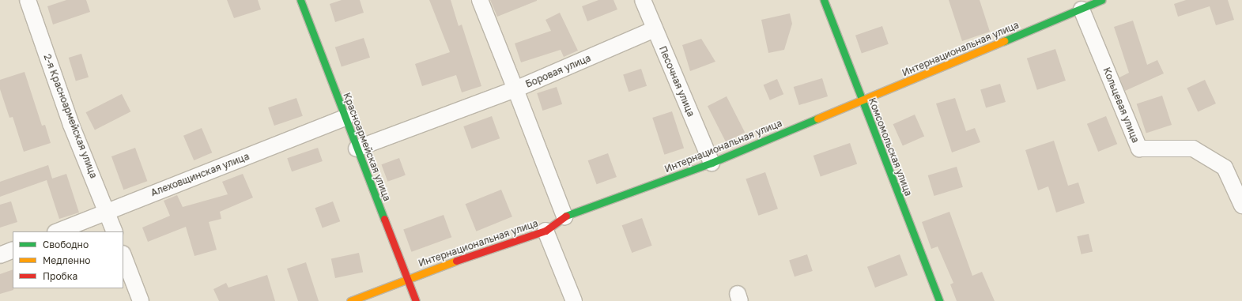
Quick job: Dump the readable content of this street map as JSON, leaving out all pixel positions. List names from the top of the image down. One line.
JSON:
{"streets":{"street":["Интернациональная улица","Боровая улица","Песочная улица","Кольцевая улица","2-я Красноармейская улица","Красноармейская улица","Комсомольская улица","Алеховщинская улица"]},"crossings":[["Интернациональная улица","Песочная улица"],["Интернациональная улица","Кольцевая улица"],["Интернациональная улица","Красноармейская улица"],["Интернациональная улица","Комсомольская улица"],["Боровая улица","Песочная улица"],["2-я Красноармейская улица","Алеховщинская улица"],["Красноармейская улица","Алеховщинская улица"]],"legend":["Свободно","Медленно","Пробка"]}
